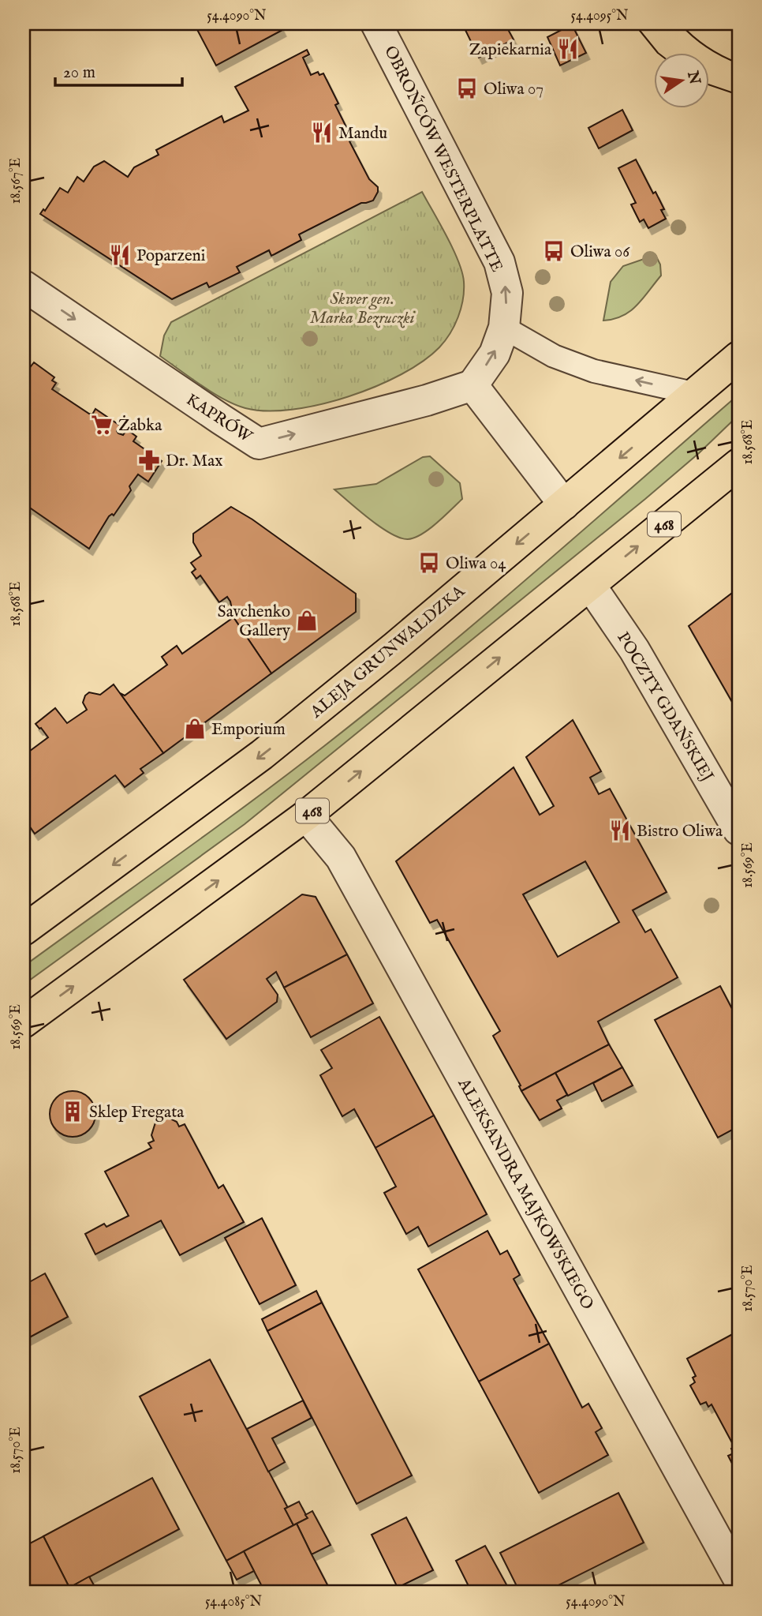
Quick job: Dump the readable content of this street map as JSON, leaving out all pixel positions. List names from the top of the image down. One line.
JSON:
{"streets":{"main road":["468","ALEJA GRUNWALDZKA"],"street":["OBROŃCÓW WESTERPLATTE","KAPRÓW","POCZTY GDAŃSKIEJ","ALEKSANDRA MAJKOWSKIEGO"]},"crossings":[["OBROŃCÓW WESTERPLATTE","KAPRÓW"],["468","POCZTY GDAŃSKIEJ"],["468","ALEKSANDRA MAJKOWSKIEGO"]],"one_way":["OBROŃCÓW WESTERPLATTE","KAPRÓW"],"parks":["Skwer gen. Marka Bezruczki"],"places":{"restaurant":["Zapiekarnia","Mandu","Poparzeni","Bistro Oliwa"],"bus stop":["Oliwa 07","Oliwa 06","Oliwa 04"],"supermarket":["Żabka"],"pharmacy":["Dr. Max"],"shop":["Savchenko Gallery","Emporium"],"building":["Sklep Fregata"]},"scale_bar":"20 m","north":"right","coordinates":["54.4090°N","54.4095°N","18.567°E","18.568°E","18.569°E","18.570°E","54.4085°N"]}
